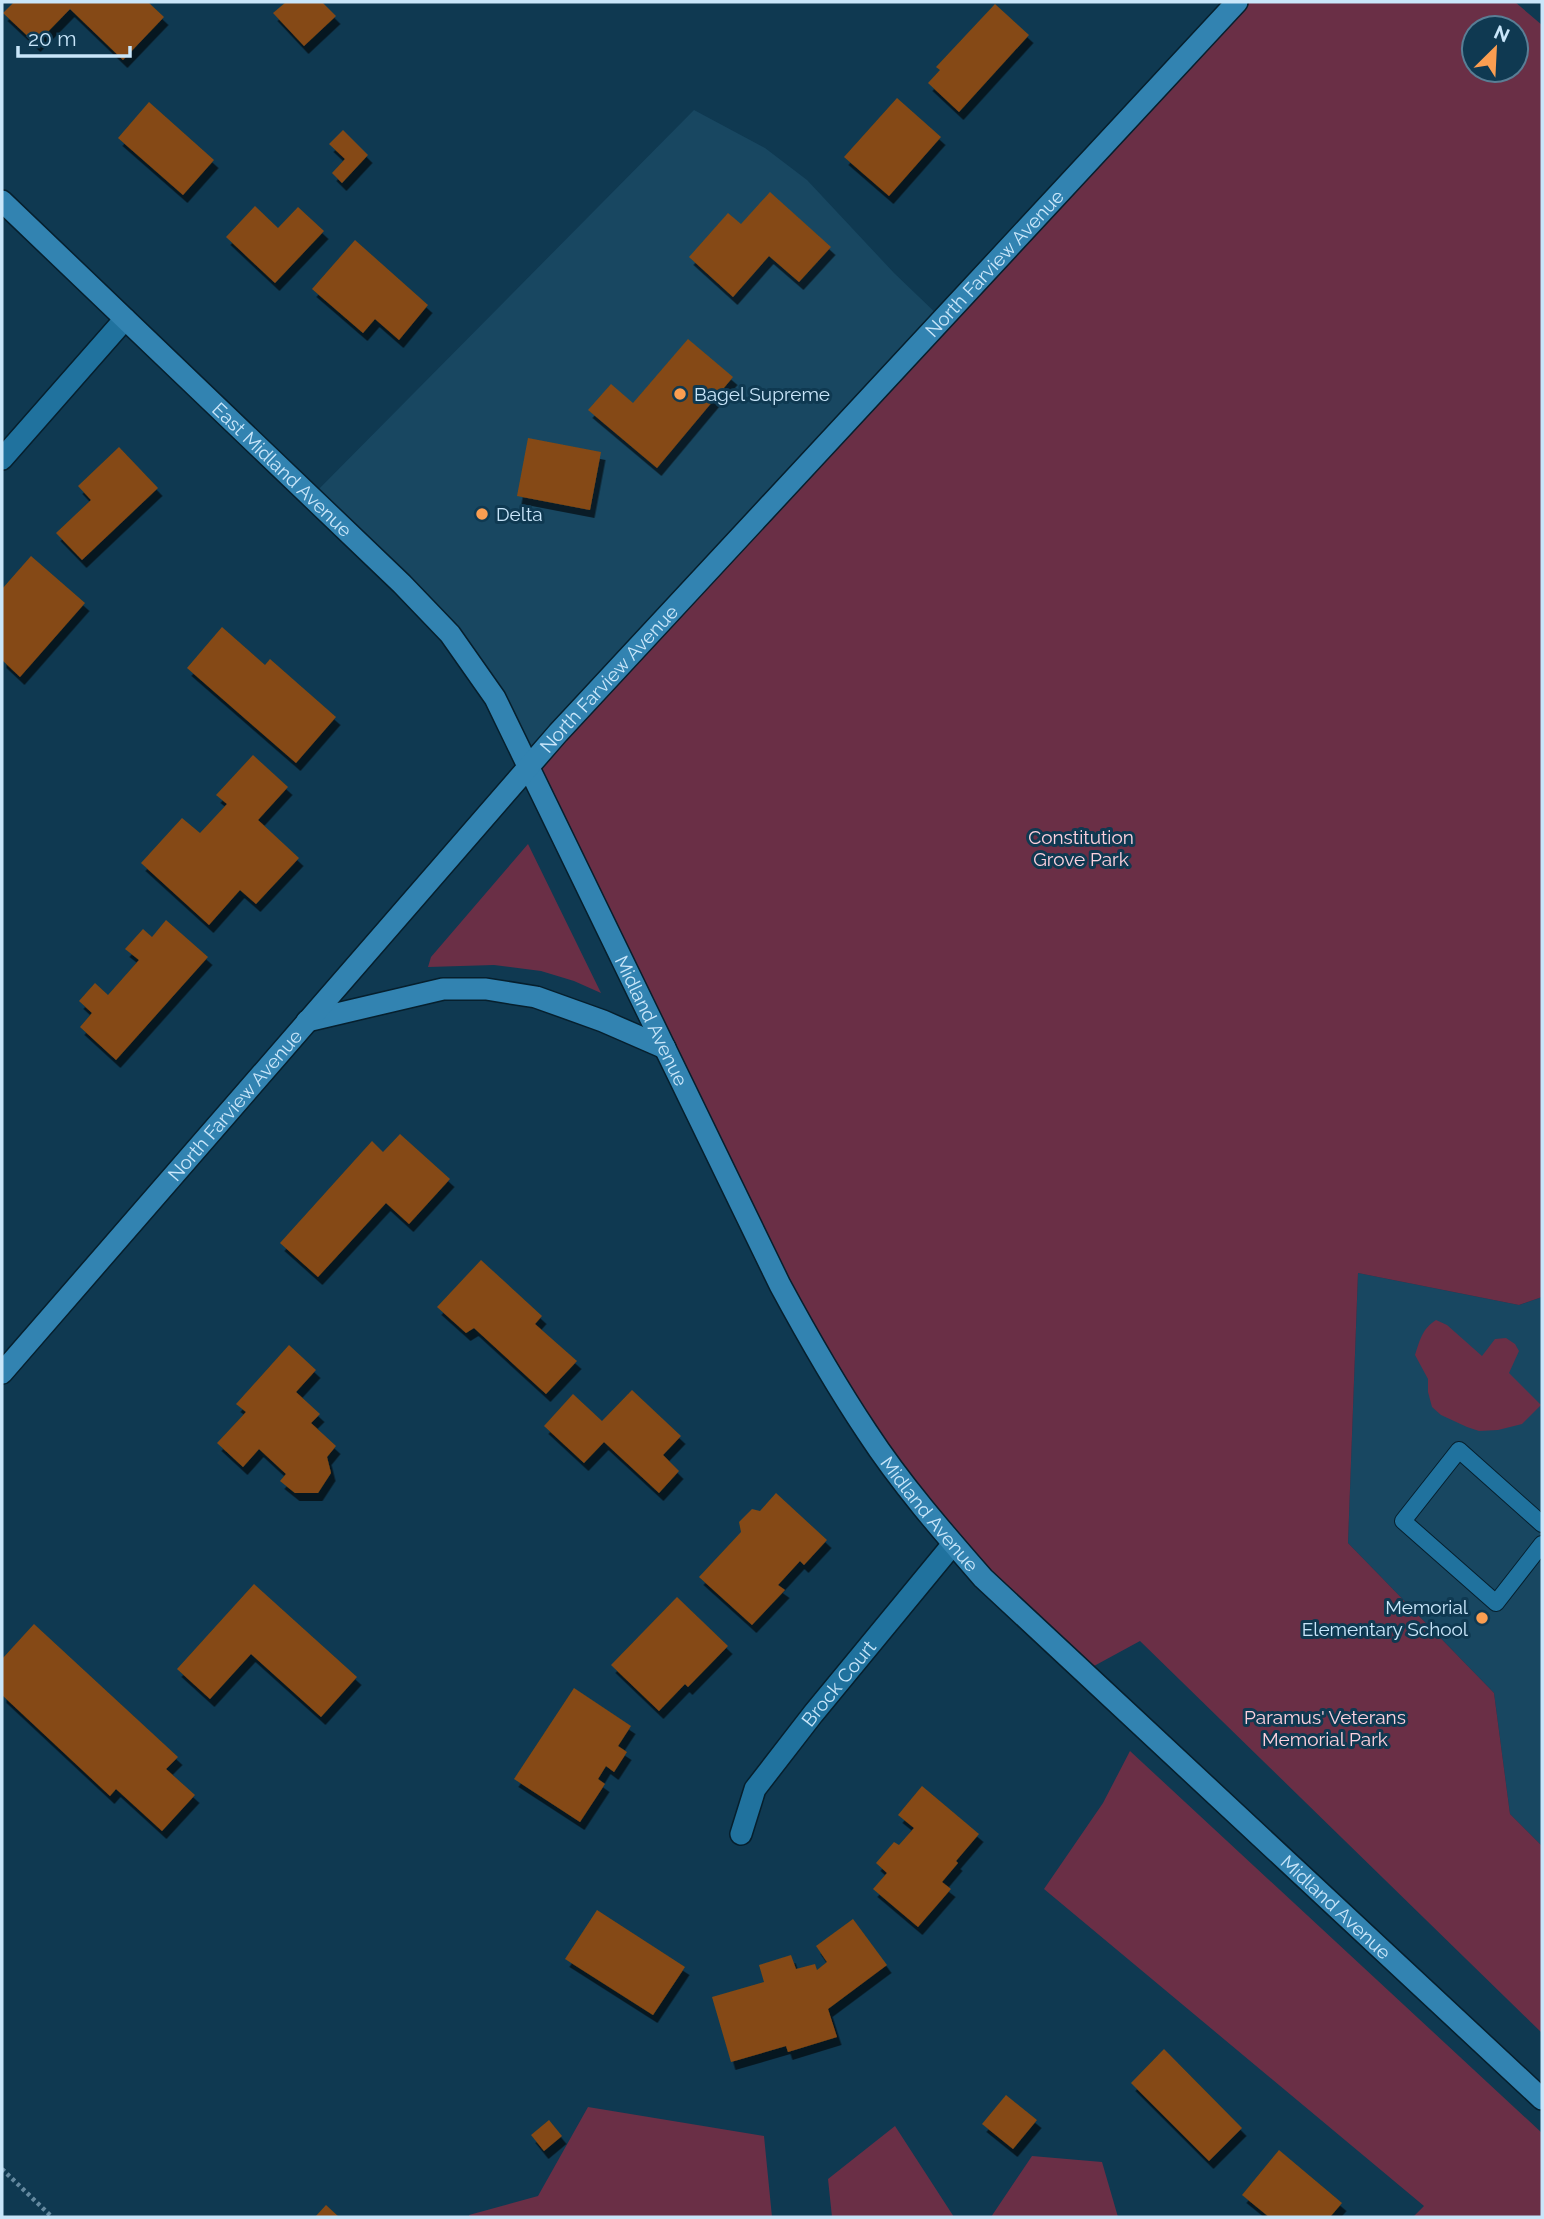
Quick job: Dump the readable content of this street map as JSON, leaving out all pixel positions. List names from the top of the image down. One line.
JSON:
{"streets":{"street":["North Farview Avenue","East Midland Avenue","Midland Avenue","Brock Court"]},"crossings":[["North Farview Avenue","East Midland Avenue"],["North Farview Avenue","Midland Avenue"],["East Midland Avenue","Midland Avenue"],["Midland Avenue","Brock Court"]],"parks":["Constitution Grove Park","Paramus' Veterans Memorial Park"],"places":["Bagel Supreme","Delta","Memorial Elementary School"],"scale_bar":"20 m","north":"top right"}
